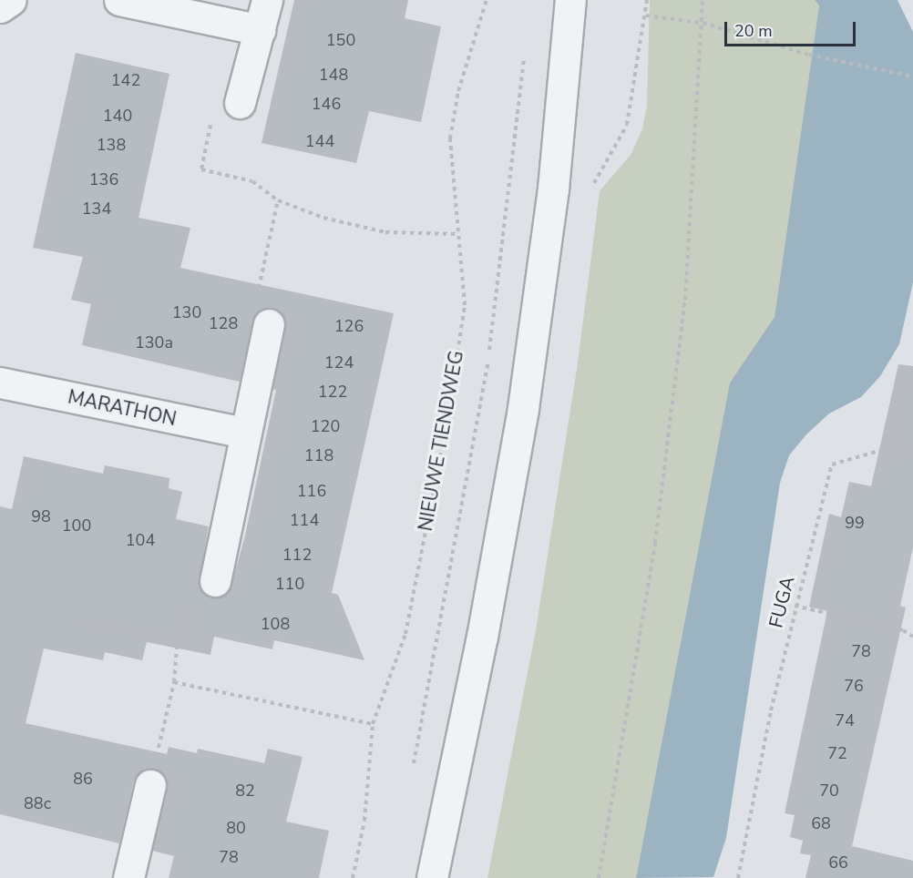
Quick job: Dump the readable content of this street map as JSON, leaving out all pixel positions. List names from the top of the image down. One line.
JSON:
{"streets":{"street":["MARATHON"],"path":["NIEUWE TIENDWEG","FUGA"]},"house_numbers":["150","148","142","146","140","144","138","136","134","130","128","126","130a","124","122","120","118","116","98","114","99","100","104","112","110","108","78","76","74","72","86","82","70","88c","68","80","78","66"],"scale_bar":"20 m"}
